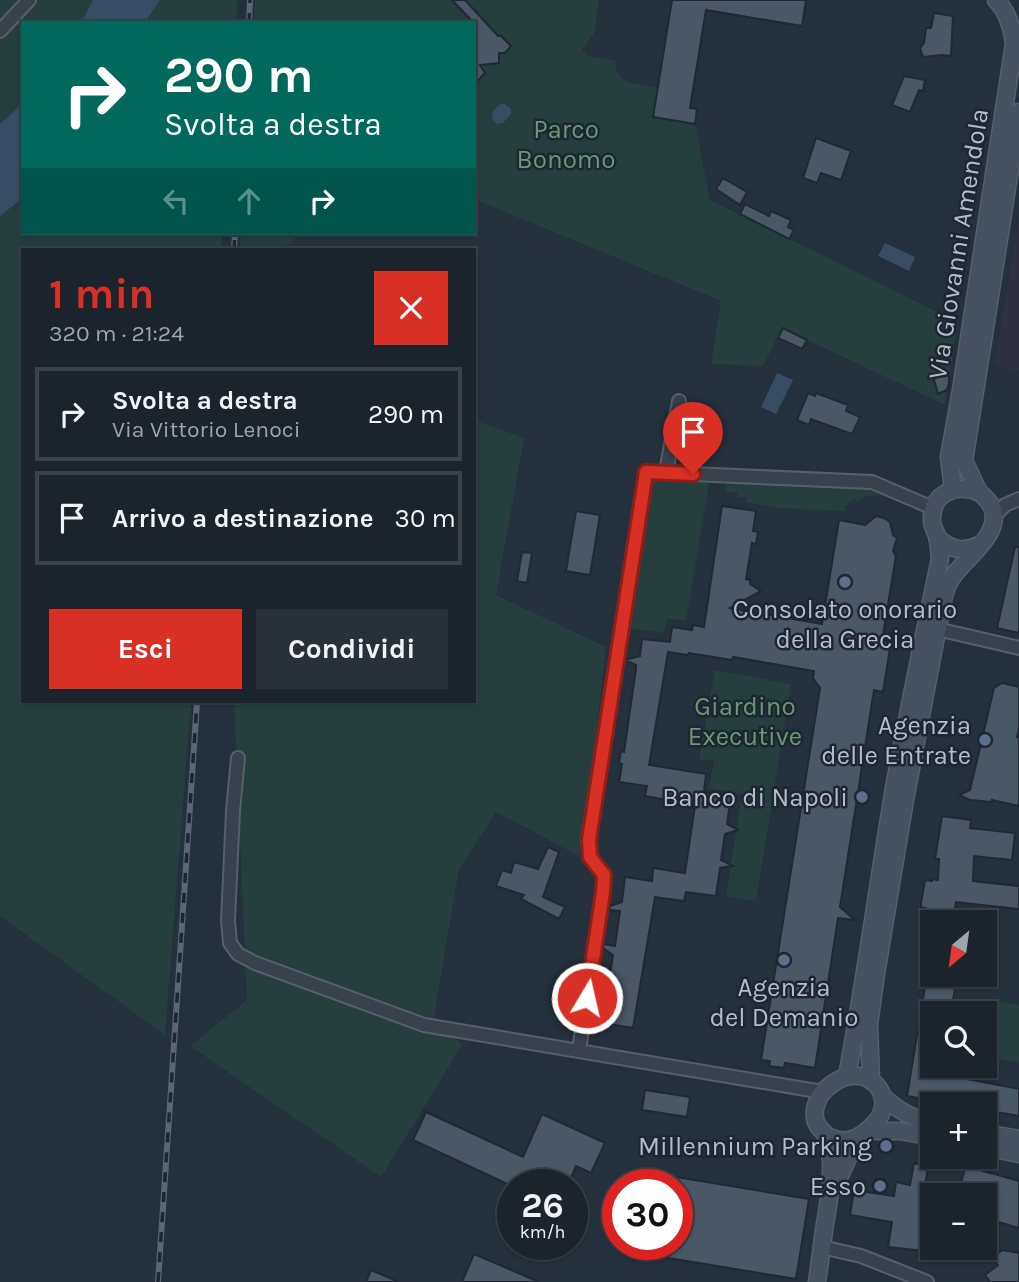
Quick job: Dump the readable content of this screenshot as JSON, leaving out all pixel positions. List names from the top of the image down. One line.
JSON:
{"streets":{"main road":["Via Giovanni Amendola"]},"parks":["Parco Bonomo","Giardino Executive"],"places":["Consolato onorario della Grecia","Agenzia delle Entrate","Banco di Napoli","Agenzia del Demanio","Millennium Parking","Esso"],"north":"bottom left","page":{"turn":["290 m","Svolta a destra"],"heading":["1 min","320 m · 21:24"],"list":[{"name":"Svolta a destra","note":"Via Vittorio Lenoci","value":"290 m"},{"name":"Arrivo a destinazione","value":"30 m"}],"buttons":["Esci","Condividi"],"map_buttons":["+","−"],"speed":"26 km/h","limit":"30"}}
